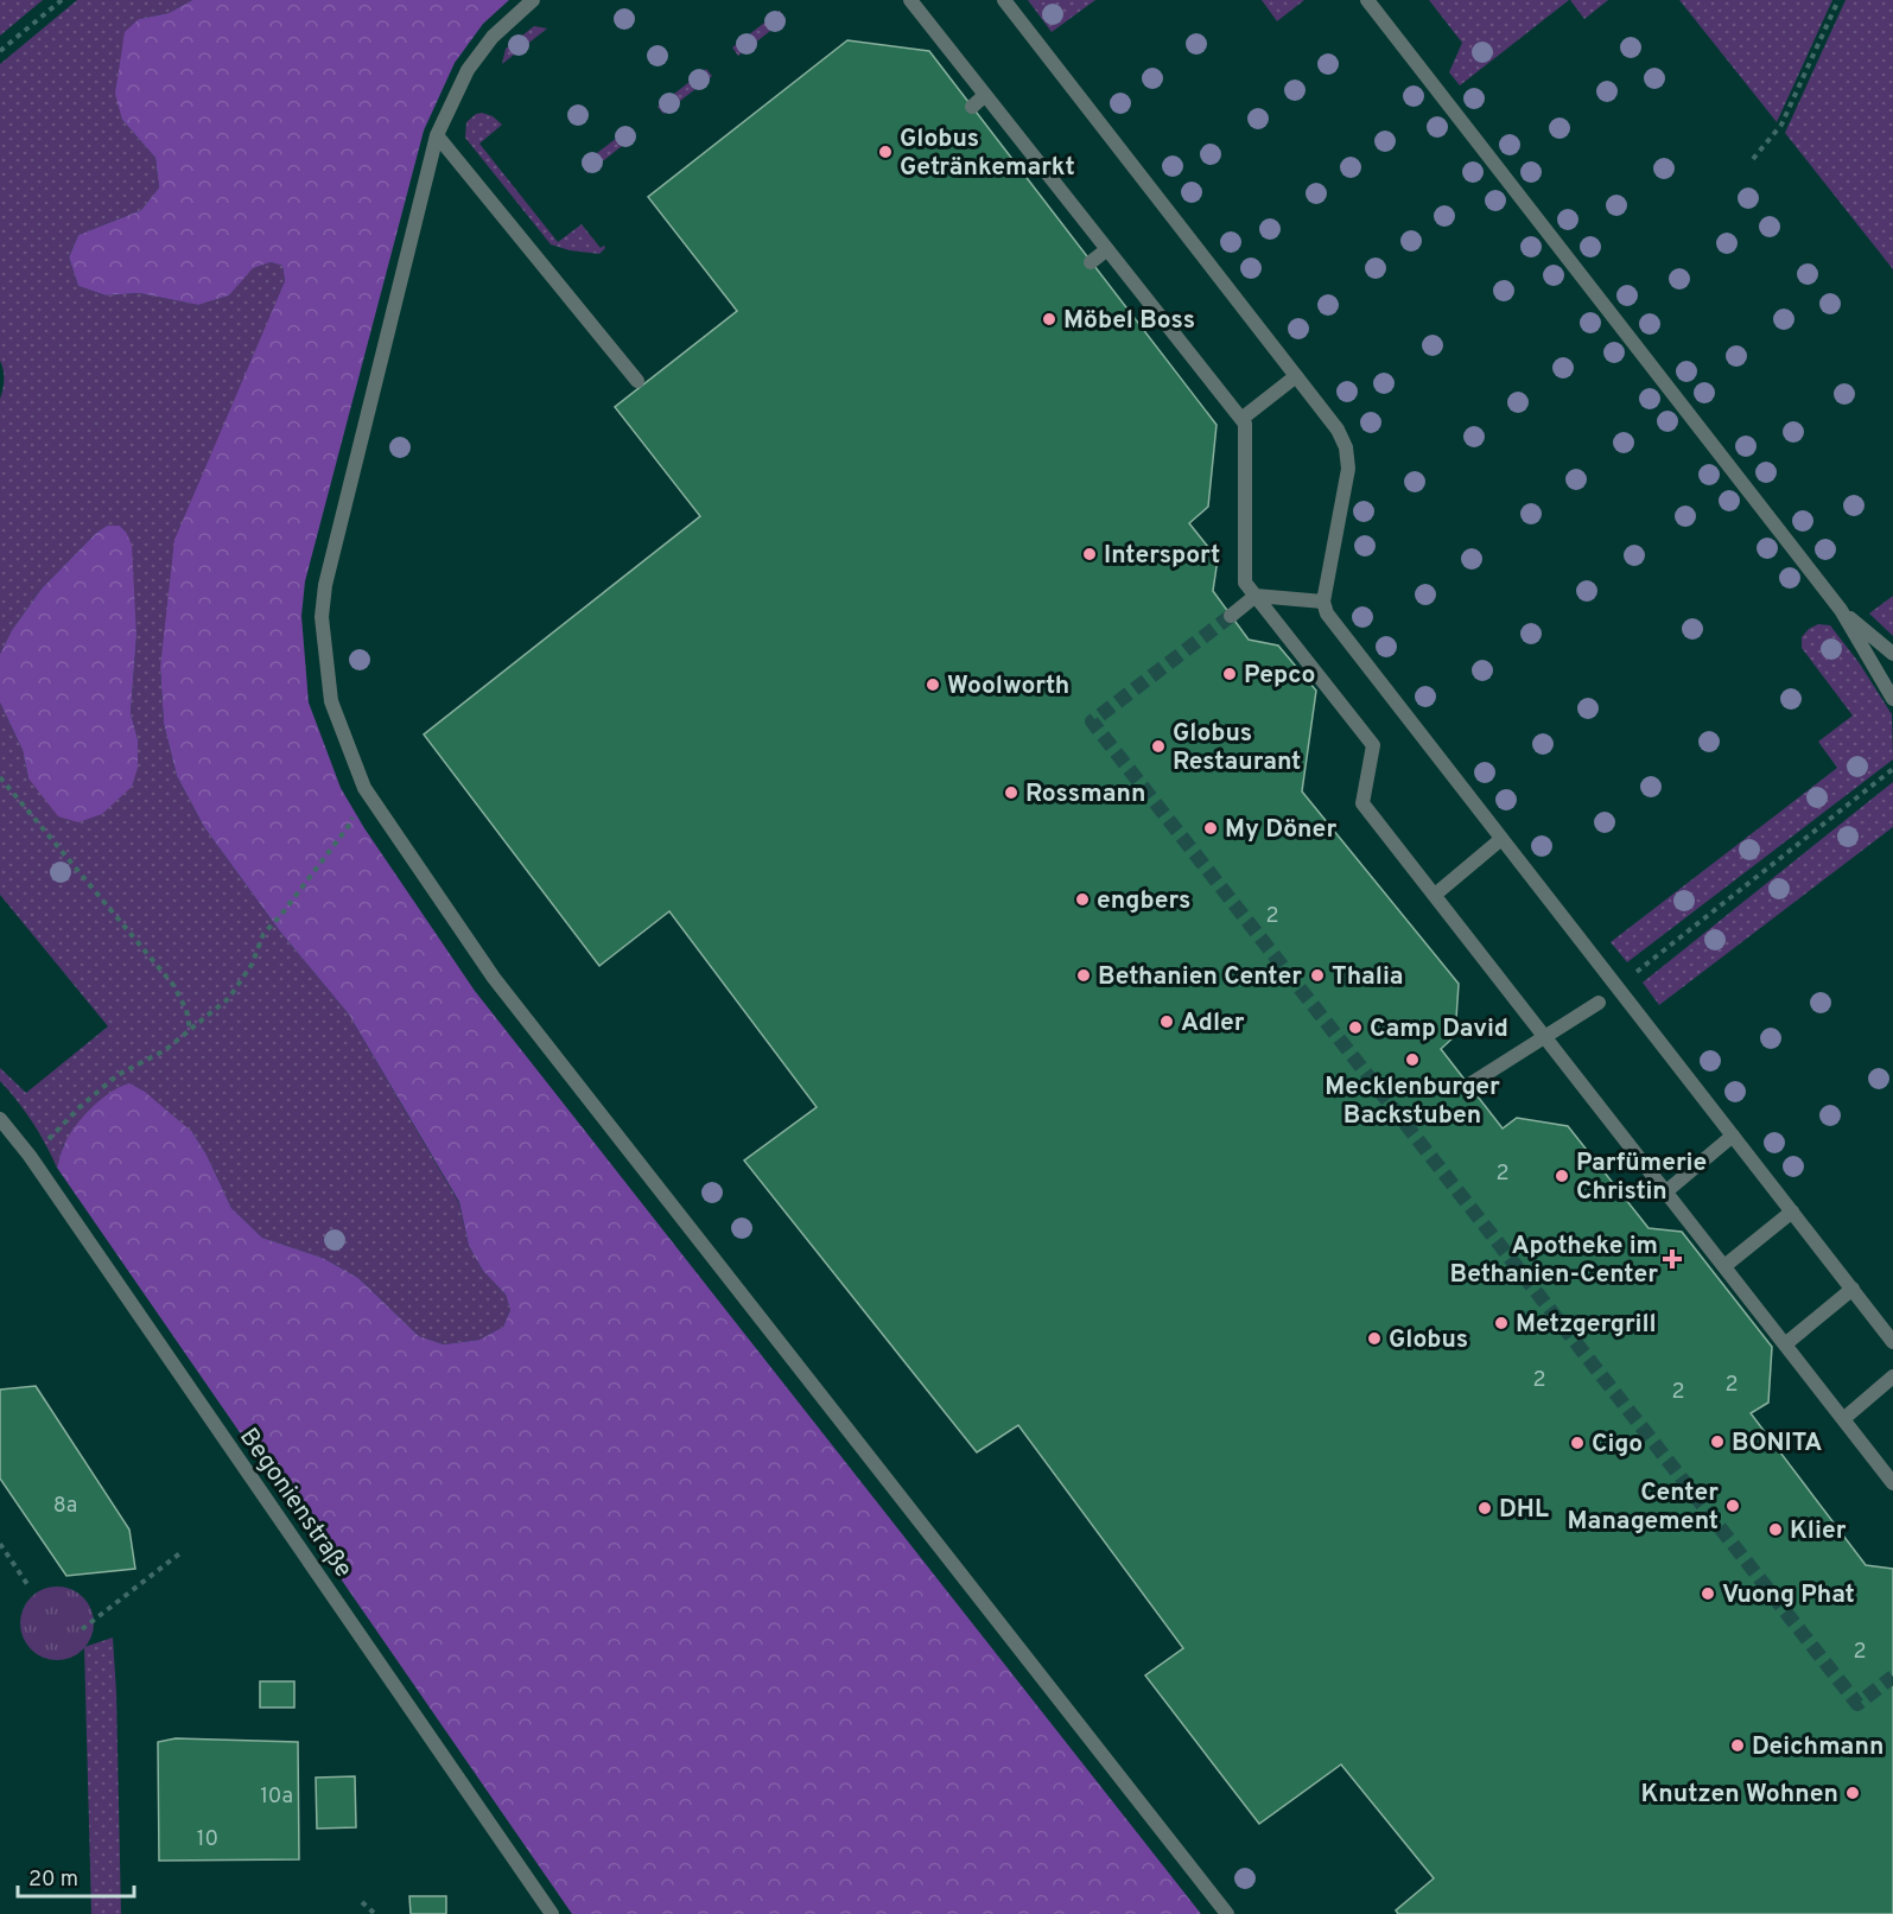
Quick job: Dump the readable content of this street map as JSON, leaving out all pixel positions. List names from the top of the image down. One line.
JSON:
{"streets":{"street":["Begonienstraße"]},"places":{"other":["Globus Getränkemarkt","Möbel Boss","Intersport","Pepco","Woolworth","Globus Restaurant","Rossmann","My Döner","engbers","Bethanien Center","Thalia","Adler","Camp David","Mecklenburger Backstuben","Parfümerie Christin","Metzgergrill","Globus","BONITA","Cigo","Center Management","DHL","Klier","Vuong Phat","Deichmann","Knutzen Wohnen"],"health":["Apotheke im Bethanien-Center"]},"house_numbers":["2","2","2","2","2","8a","2","10a","10"],"scale_bar":"20 m"}
